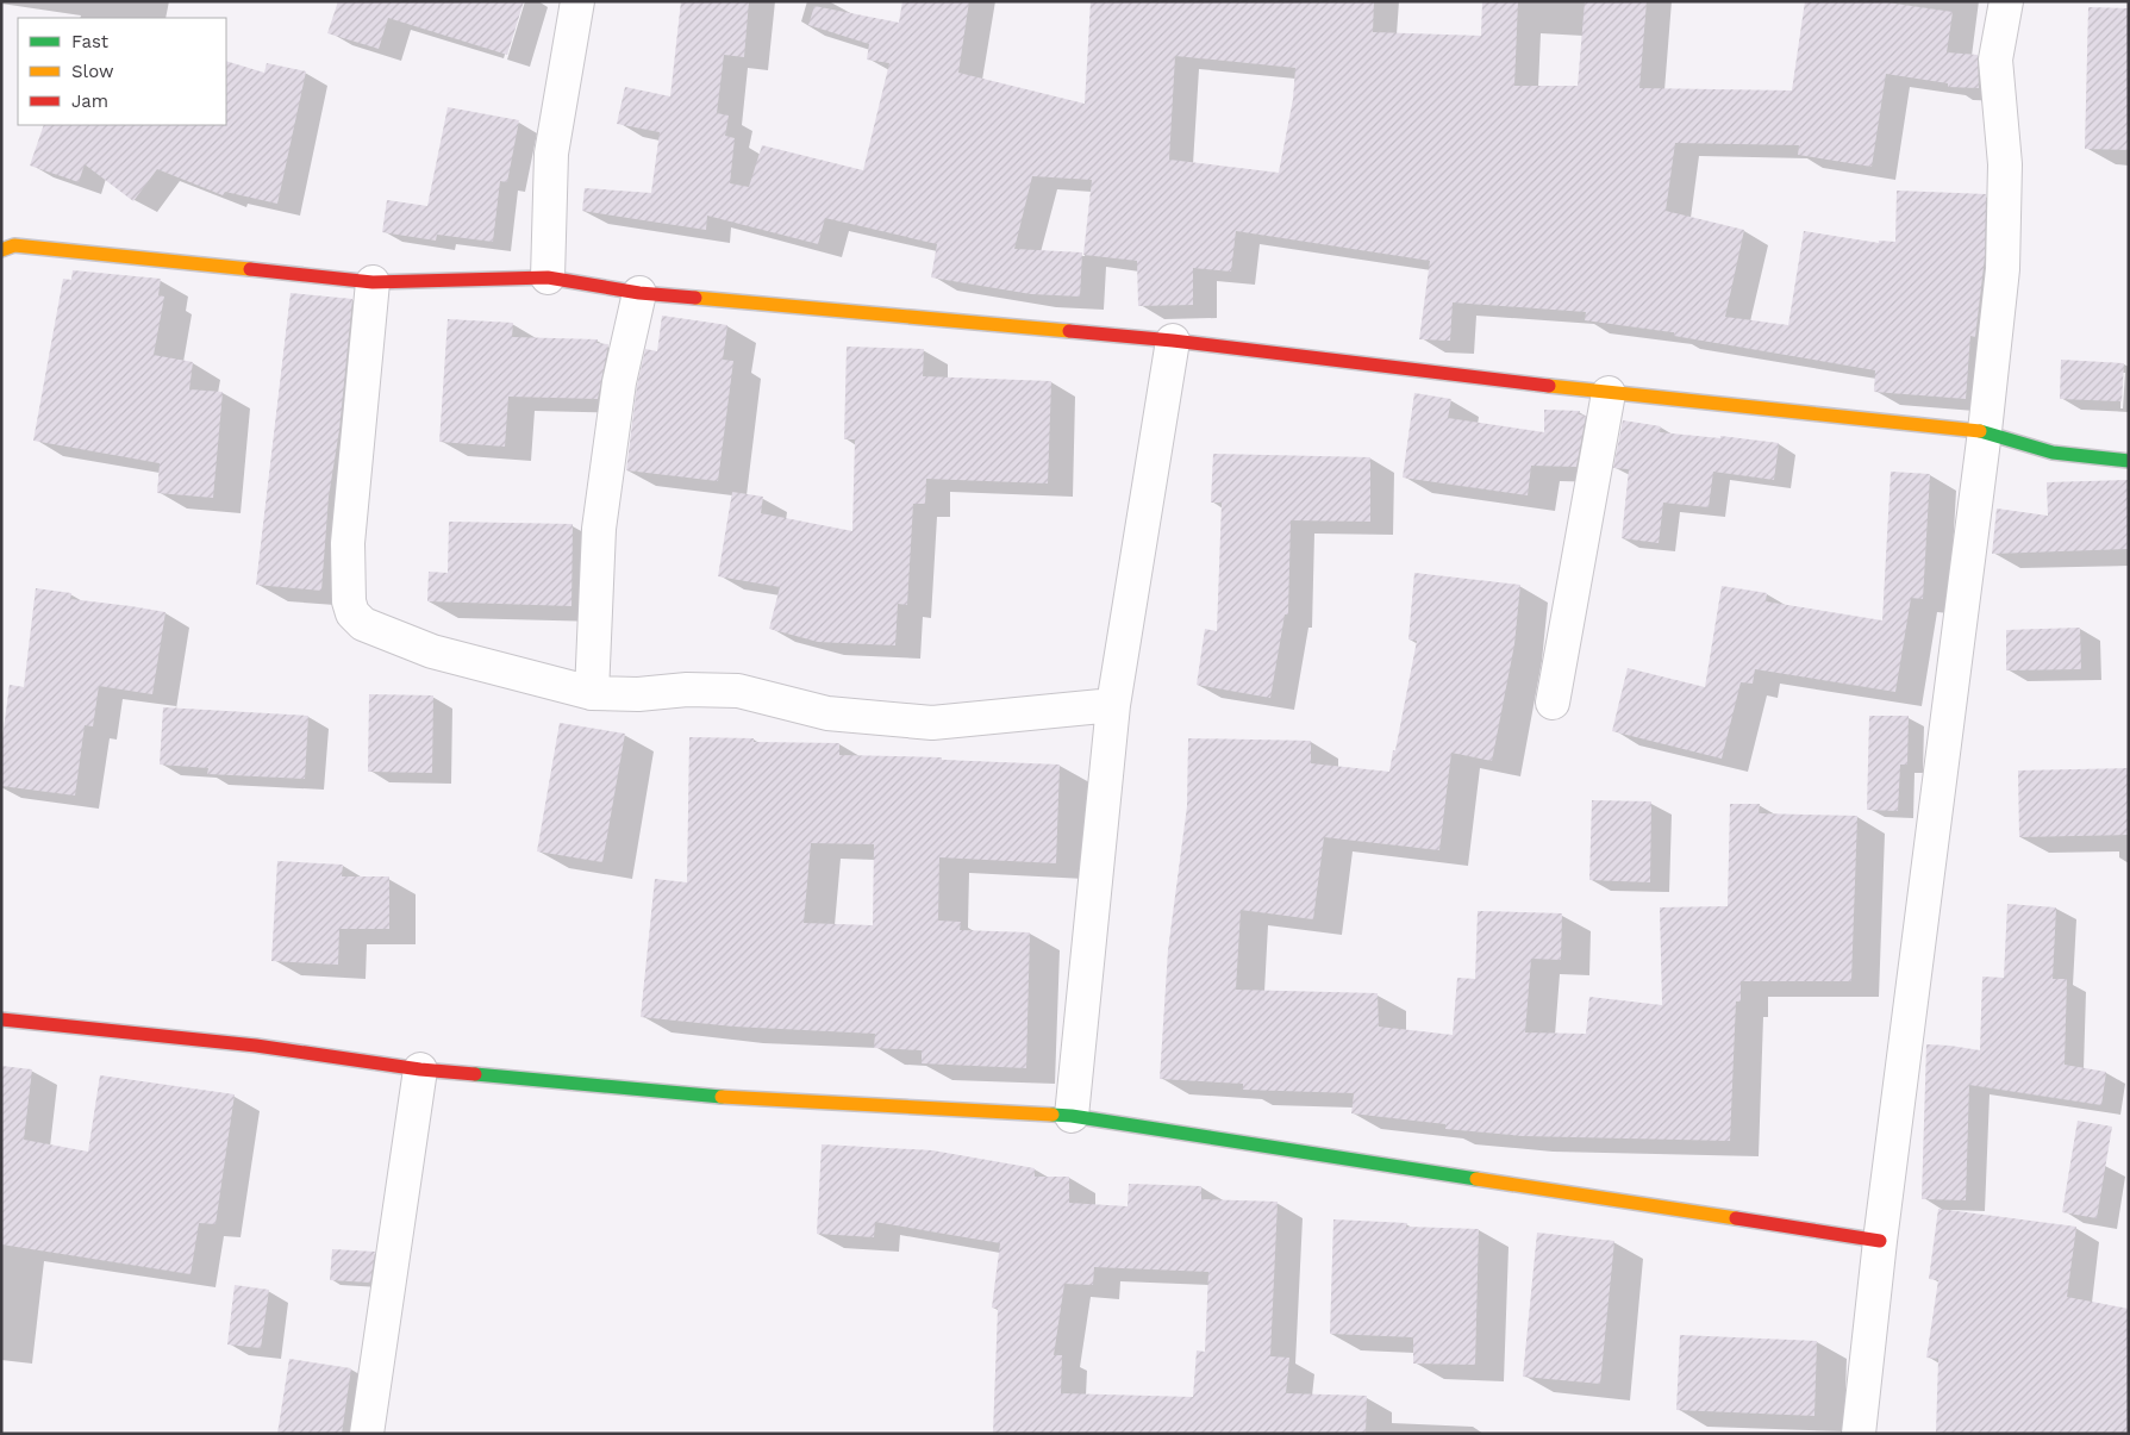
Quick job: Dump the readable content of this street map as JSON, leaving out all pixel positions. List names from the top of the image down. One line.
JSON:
{"legend":["Fast","Slow","Jam"]}
